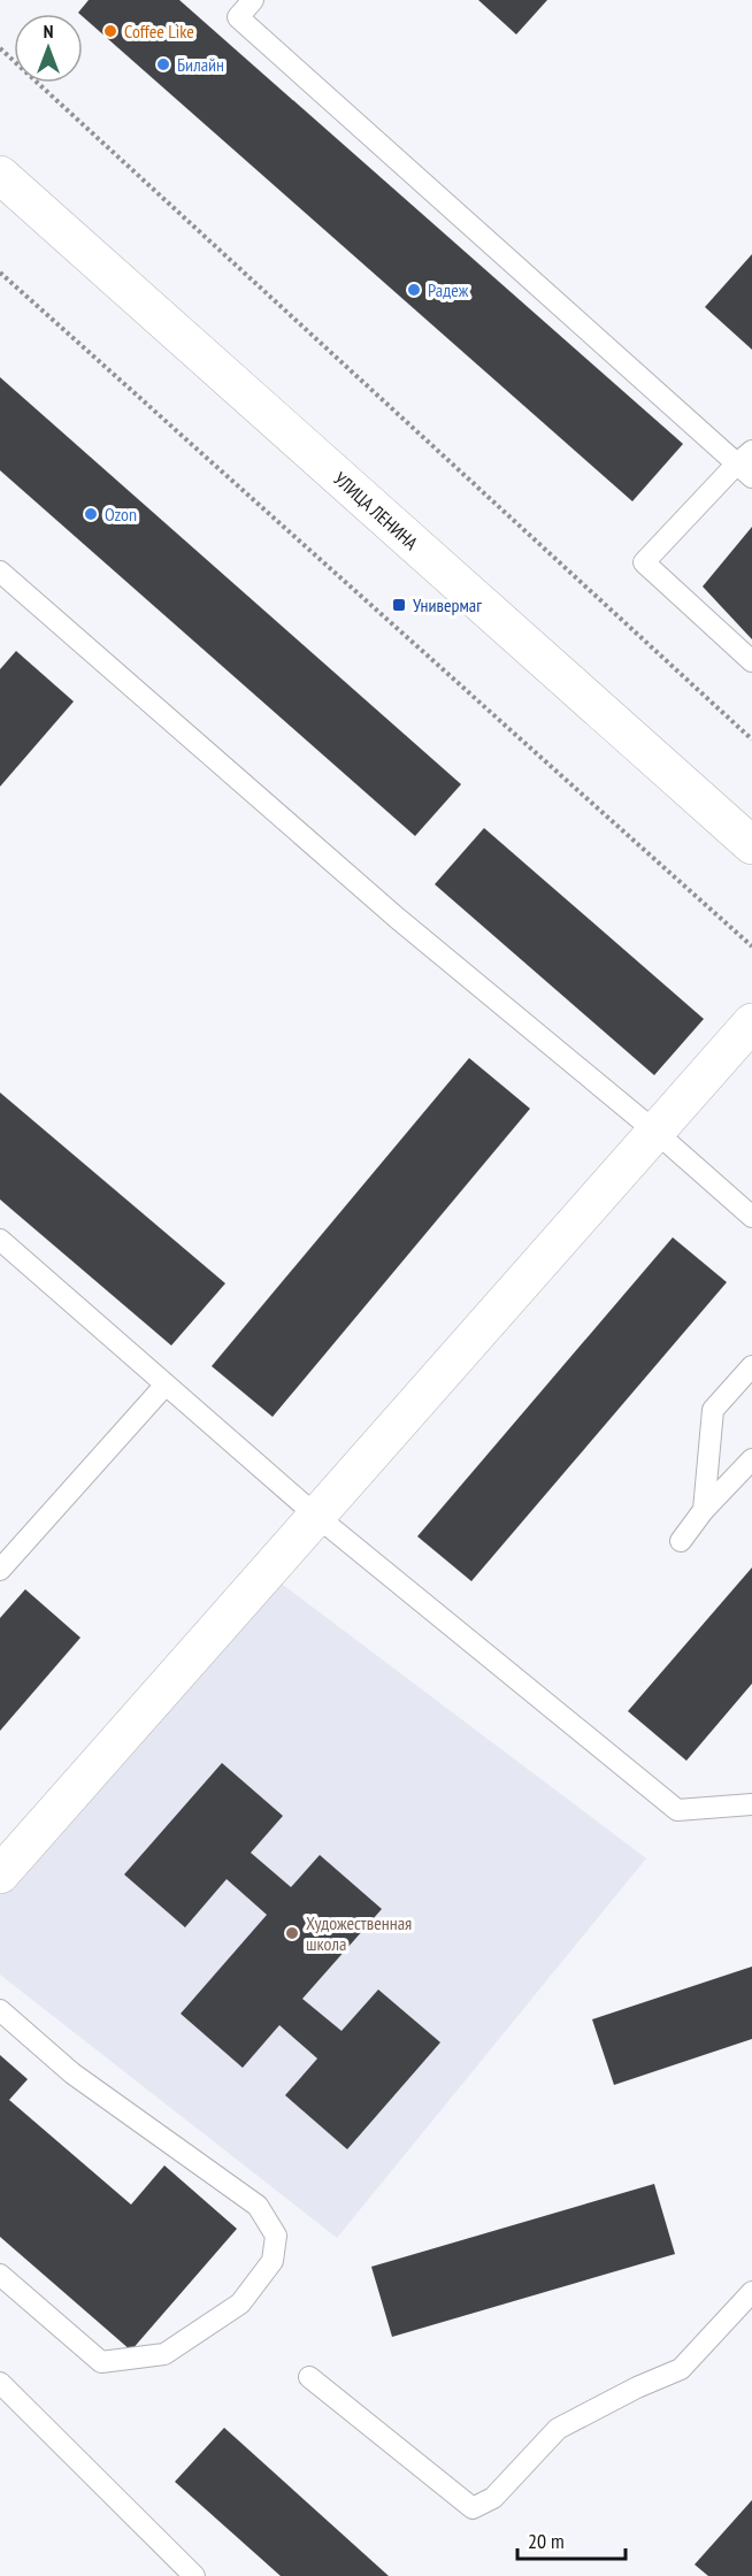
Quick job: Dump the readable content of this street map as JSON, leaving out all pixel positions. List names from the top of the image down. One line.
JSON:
{"streets":{"street":["УЛИЦА ЛЕНИНА"]},"places":{"other":["Coffee Like","Билайн","Радеж","Ozon","Художественная школа"],"transit":["Универмаг"]},"scale_bar":"20 m","north":"top"}
